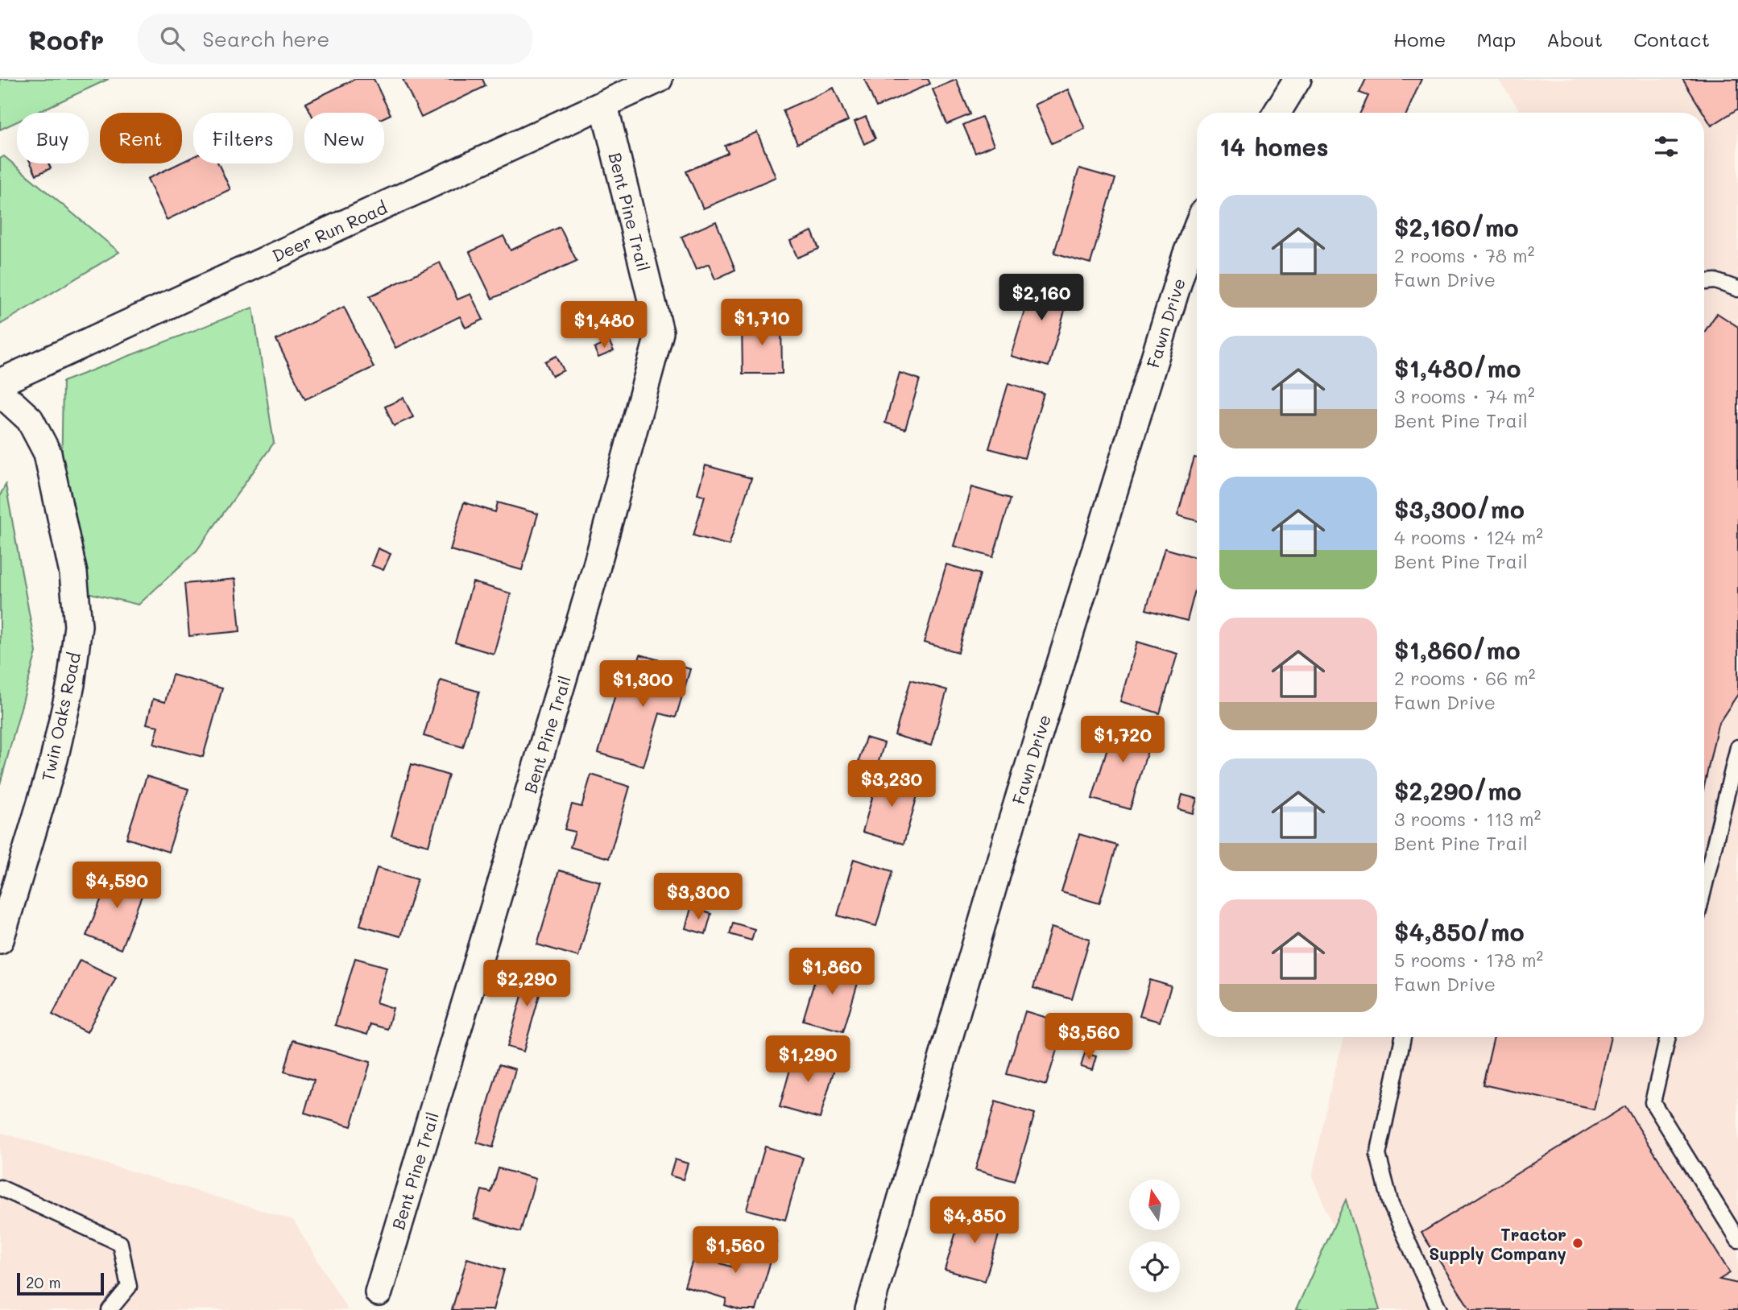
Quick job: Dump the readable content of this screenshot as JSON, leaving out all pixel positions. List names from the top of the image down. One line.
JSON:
{"streets":{"street":["Bent Pine Trail","Deer Run Road","Fawn Drive","Twin Oaks Road"]},"crossings":[["Bent Pine Trail","Deer Run Road"],["Deer Run Road","Twin Oaks Road"]],"places":["Tractor Supply Company"],"scale_bar":"20 m","north":"top","page":{"header":"Roofr","search":"Search here","nav":["Home","Map","About","Contact"],"chip":["Buy","Rent","Filters","New"],"heading":"14 homes","list":[{"name":"$2,160/mo","note":"2 rooms · 78 m² · Fawn Drive"},{"name":"$1,480/mo","note":"3 rooms · 74 m² · Bent Pine Trail"},{"name":"$3,300/mo","note":"4 rooms · 124 m² · Bent Pine Trail"},{"name":"$1,860/mo","note":"2 rooms · 66 m² · Fawn Drive"},{"name":"$2,290/mo","note":"3 rooms · 113 m² · Bent Pine Trail"},{"name":"$4,850/mo","note":"5 rooms · 178 m² · Fawn Drive"}],"price":["$2,160","$1,710","$1,480","$1,300","$1,720","$3,230","$4,590","$3,300","$1,860","$2,290","$3,560","$1,290","$4,850","$1,560"],"scale":"20 m"}}
